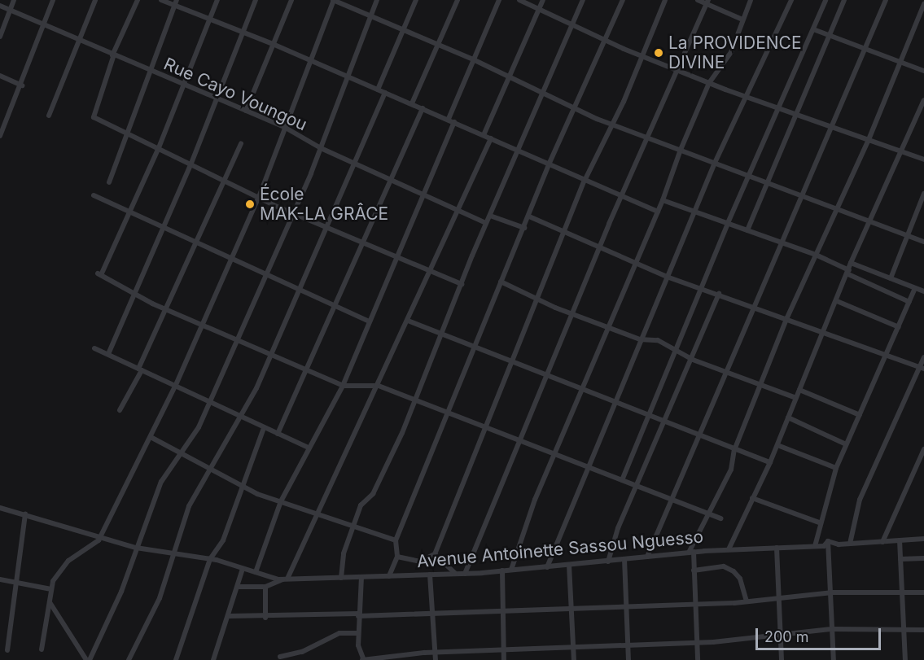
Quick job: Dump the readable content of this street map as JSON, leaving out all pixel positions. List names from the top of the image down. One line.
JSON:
{"streets":{"street":["Rue Cayo Voungou","Avenue Antoinette Sassou Nguesso"]},"places":["La PROVIDENCE DIVINE","École MAK-LA GRÂCE"],"scale_bar":"200 m"}
